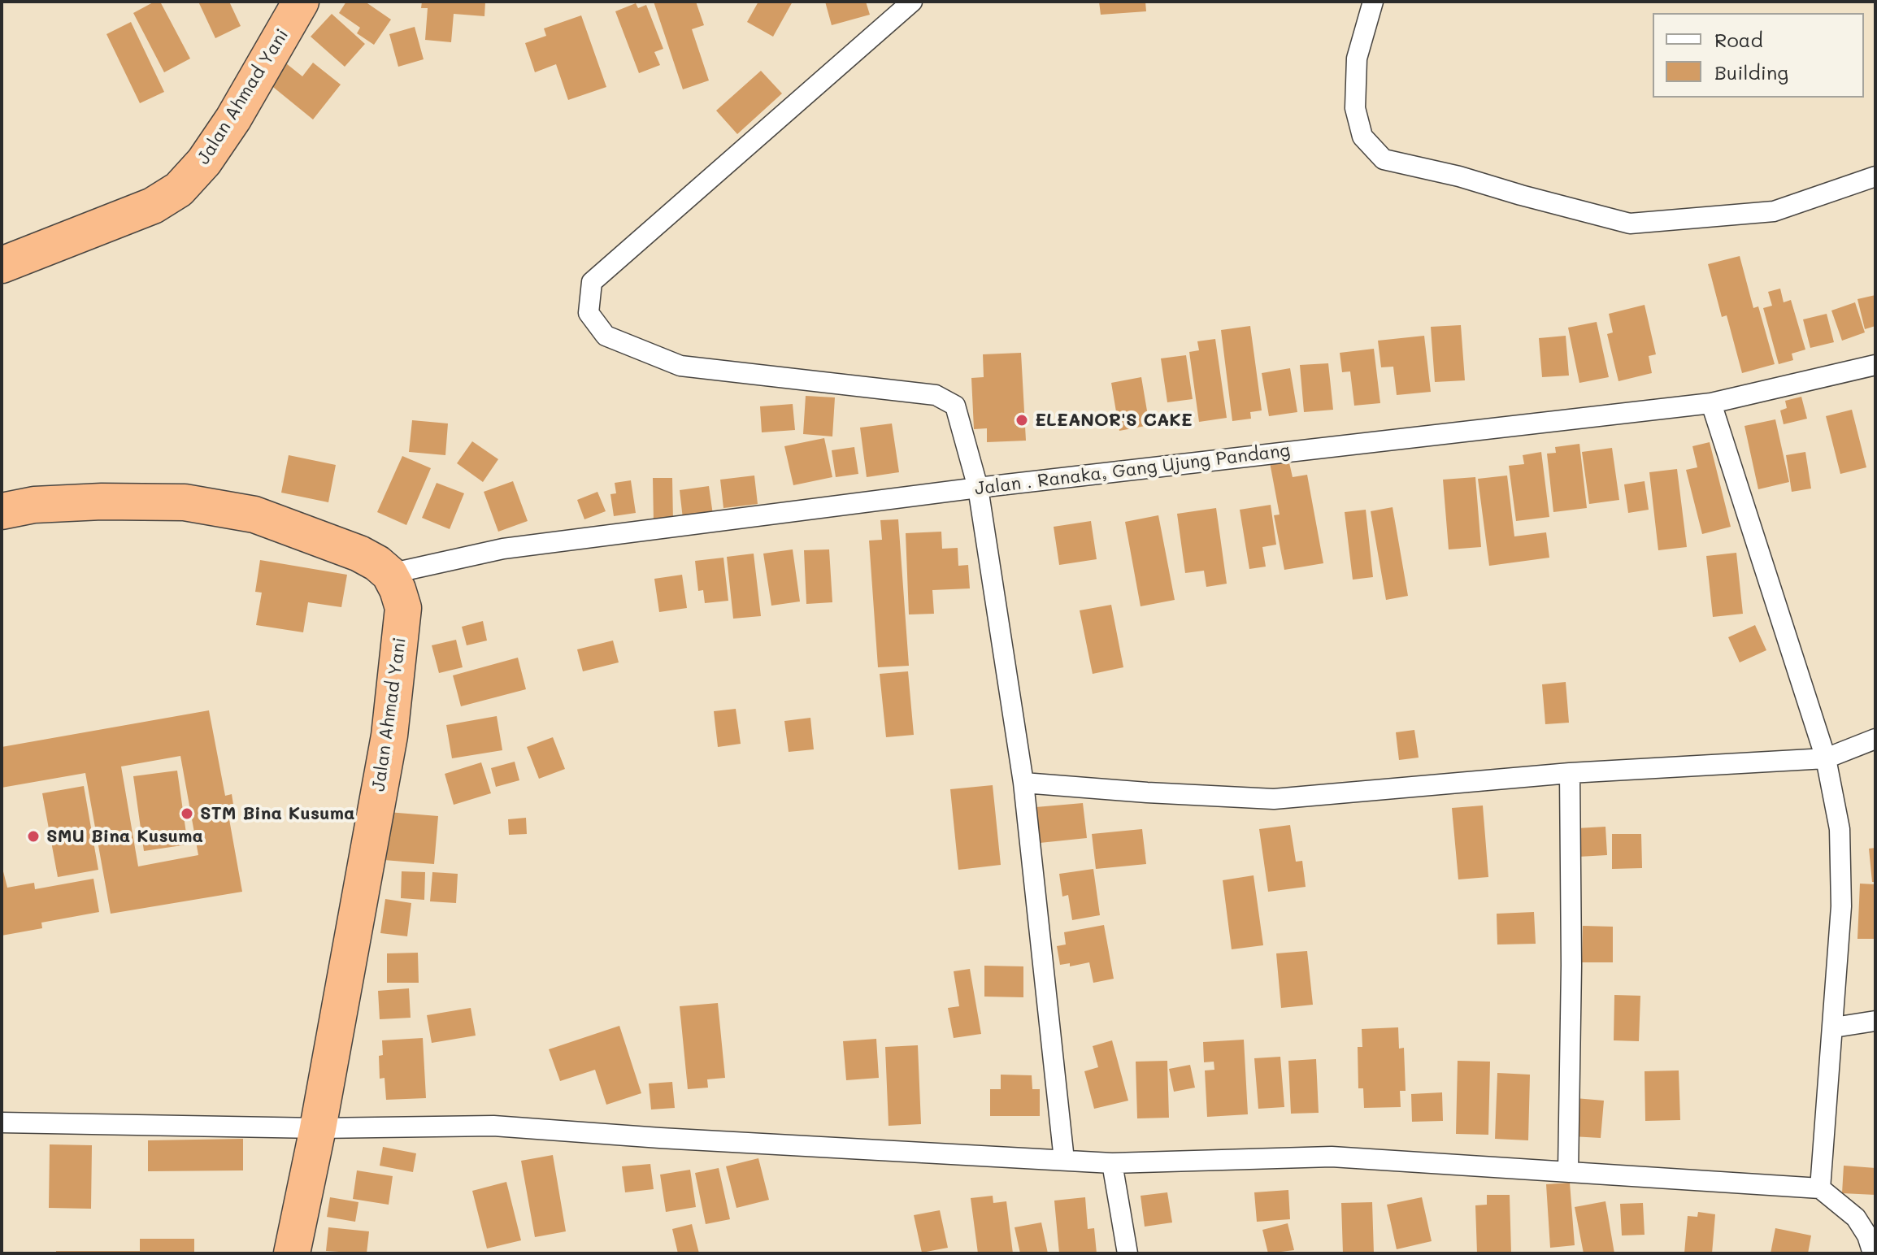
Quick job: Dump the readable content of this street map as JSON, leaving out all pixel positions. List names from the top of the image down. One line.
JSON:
{"streets":{"highway":["Jalan Ahmad Yani"],"street":["Jalan . Ranaka, Gang Ujung Pandang"]},"crossings":[["Jalan Ahmad Yani","Jalan . Ranaka, Gang Ujung Pandang"]],"places":["ELEANOR'S CAKE","STM Bina Kusuma","SMU Bina Kusuma"],"legend":["Road","Building"]}
